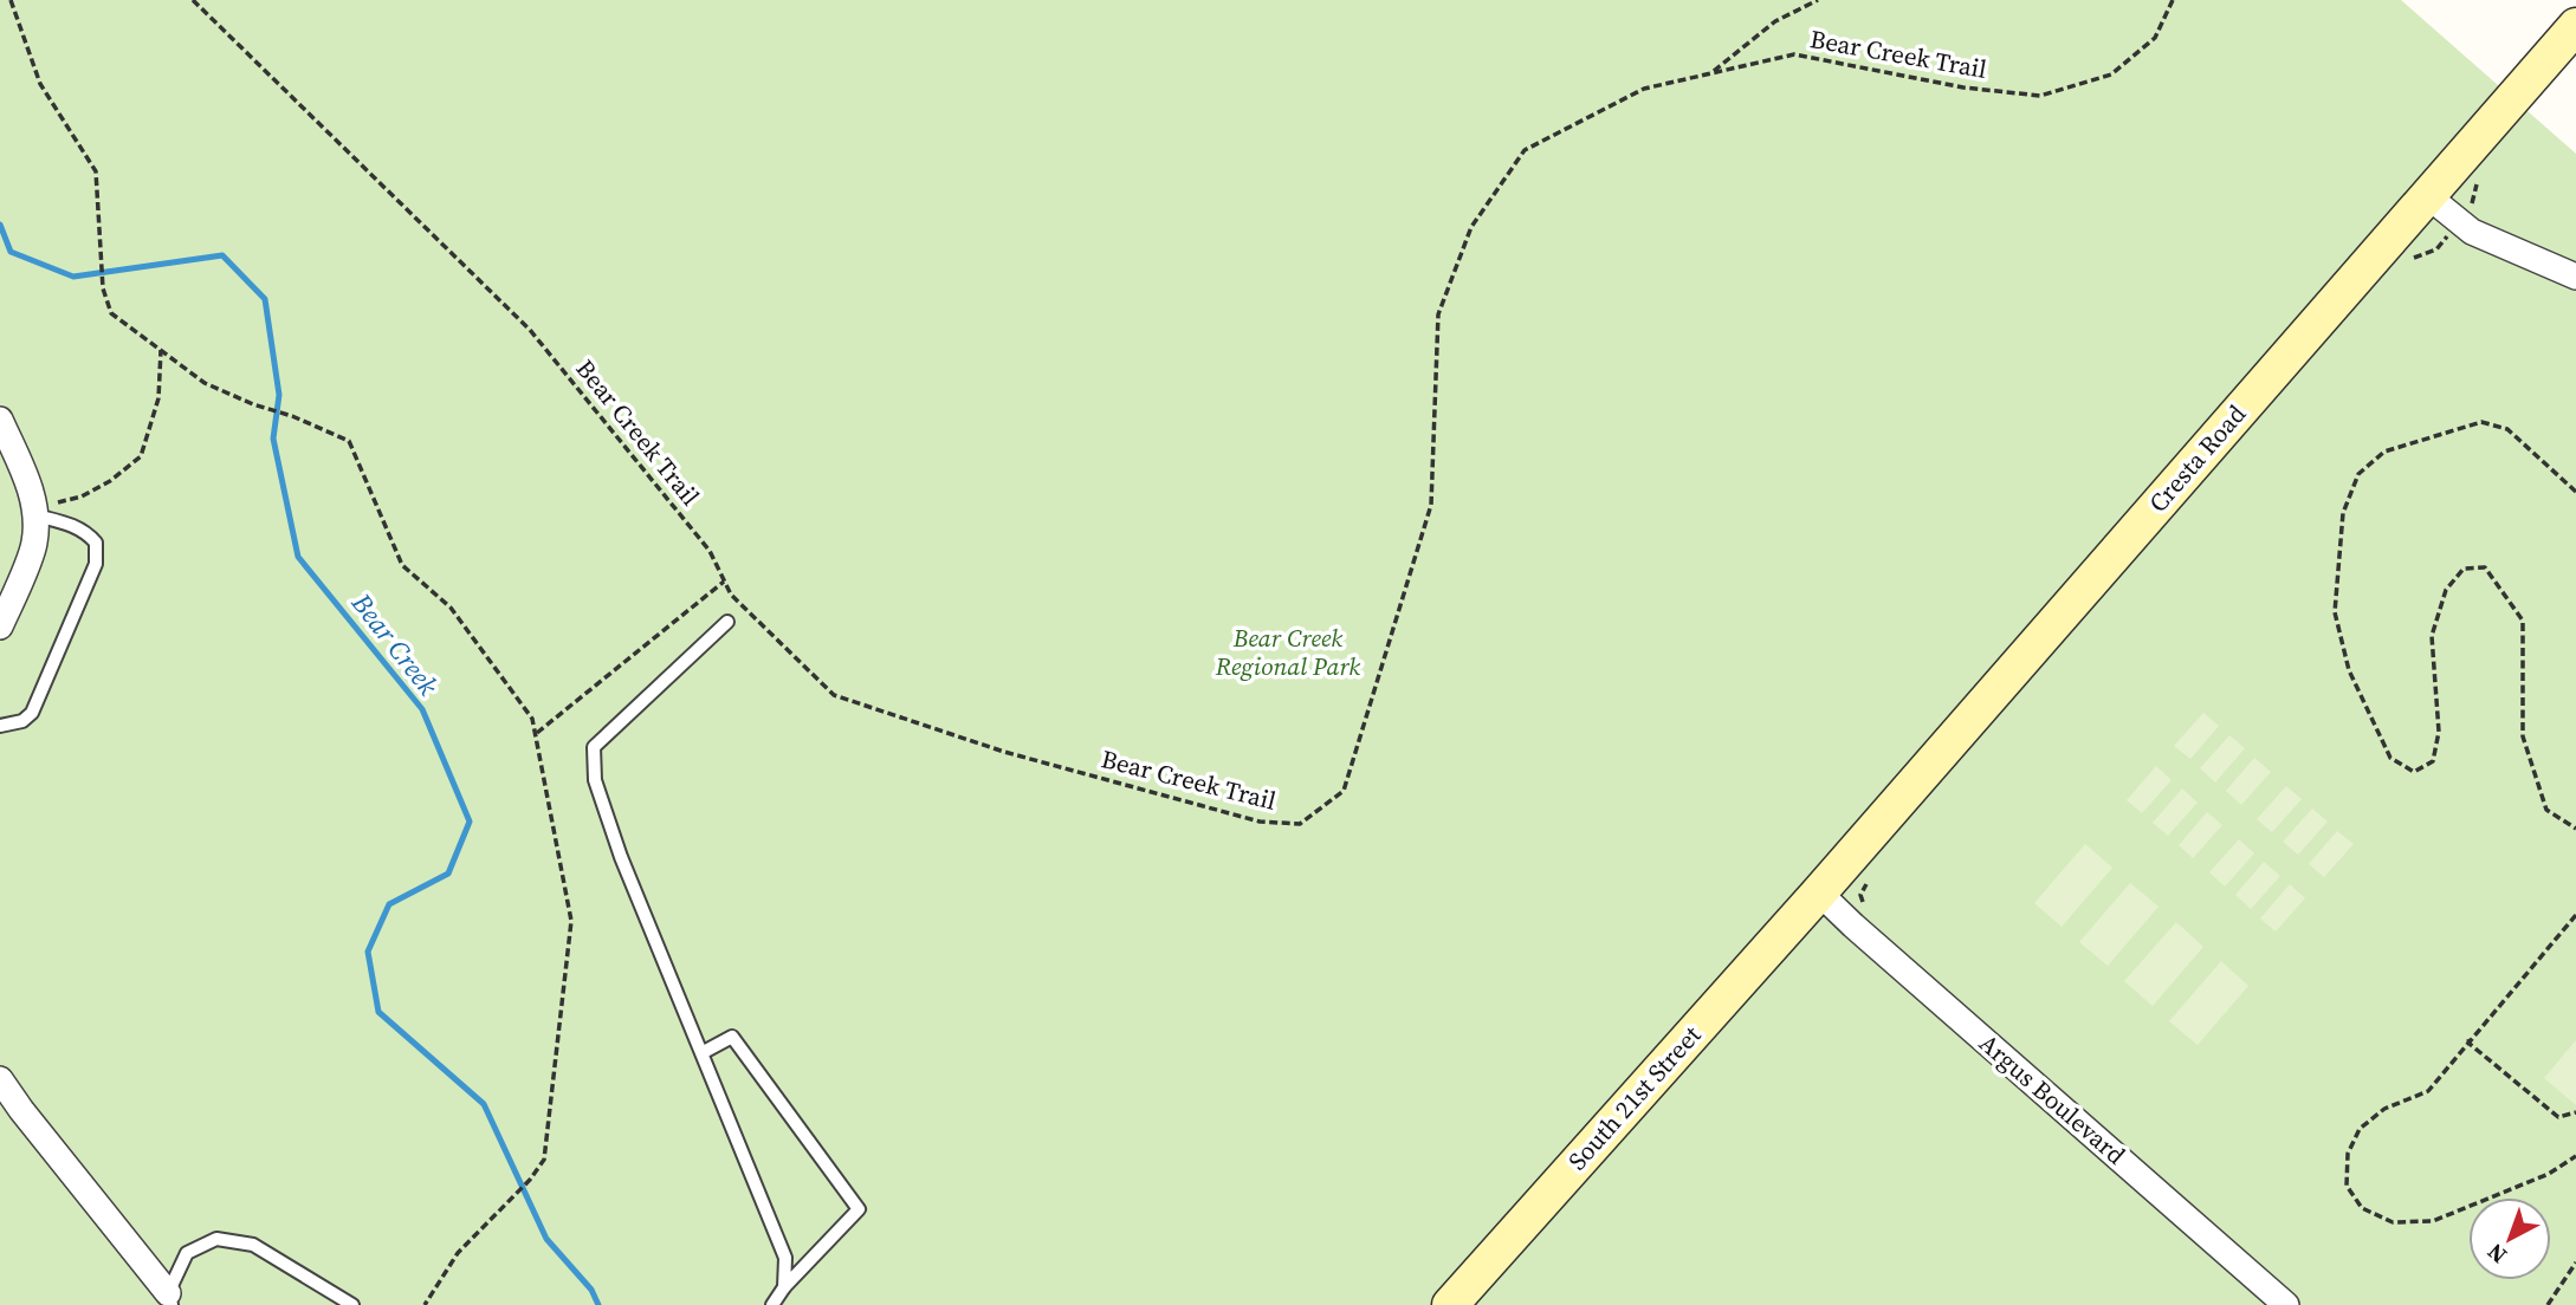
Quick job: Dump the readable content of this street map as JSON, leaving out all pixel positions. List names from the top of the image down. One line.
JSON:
{"streets":{"main road":["Cresta Road","South 21st Street"],"street":["Argus Boulevard"],"path":["Bear Creek Trail"]},"crossings":[["Cresta Road","South 21st Street"],["Cresta Road","Argus Boulevard"],["South 21st Street","Argus Boulevard"]],"water":["Bear Creek"],"parks":["Bear Creek Regional Park"],"north":"bottom left"}
